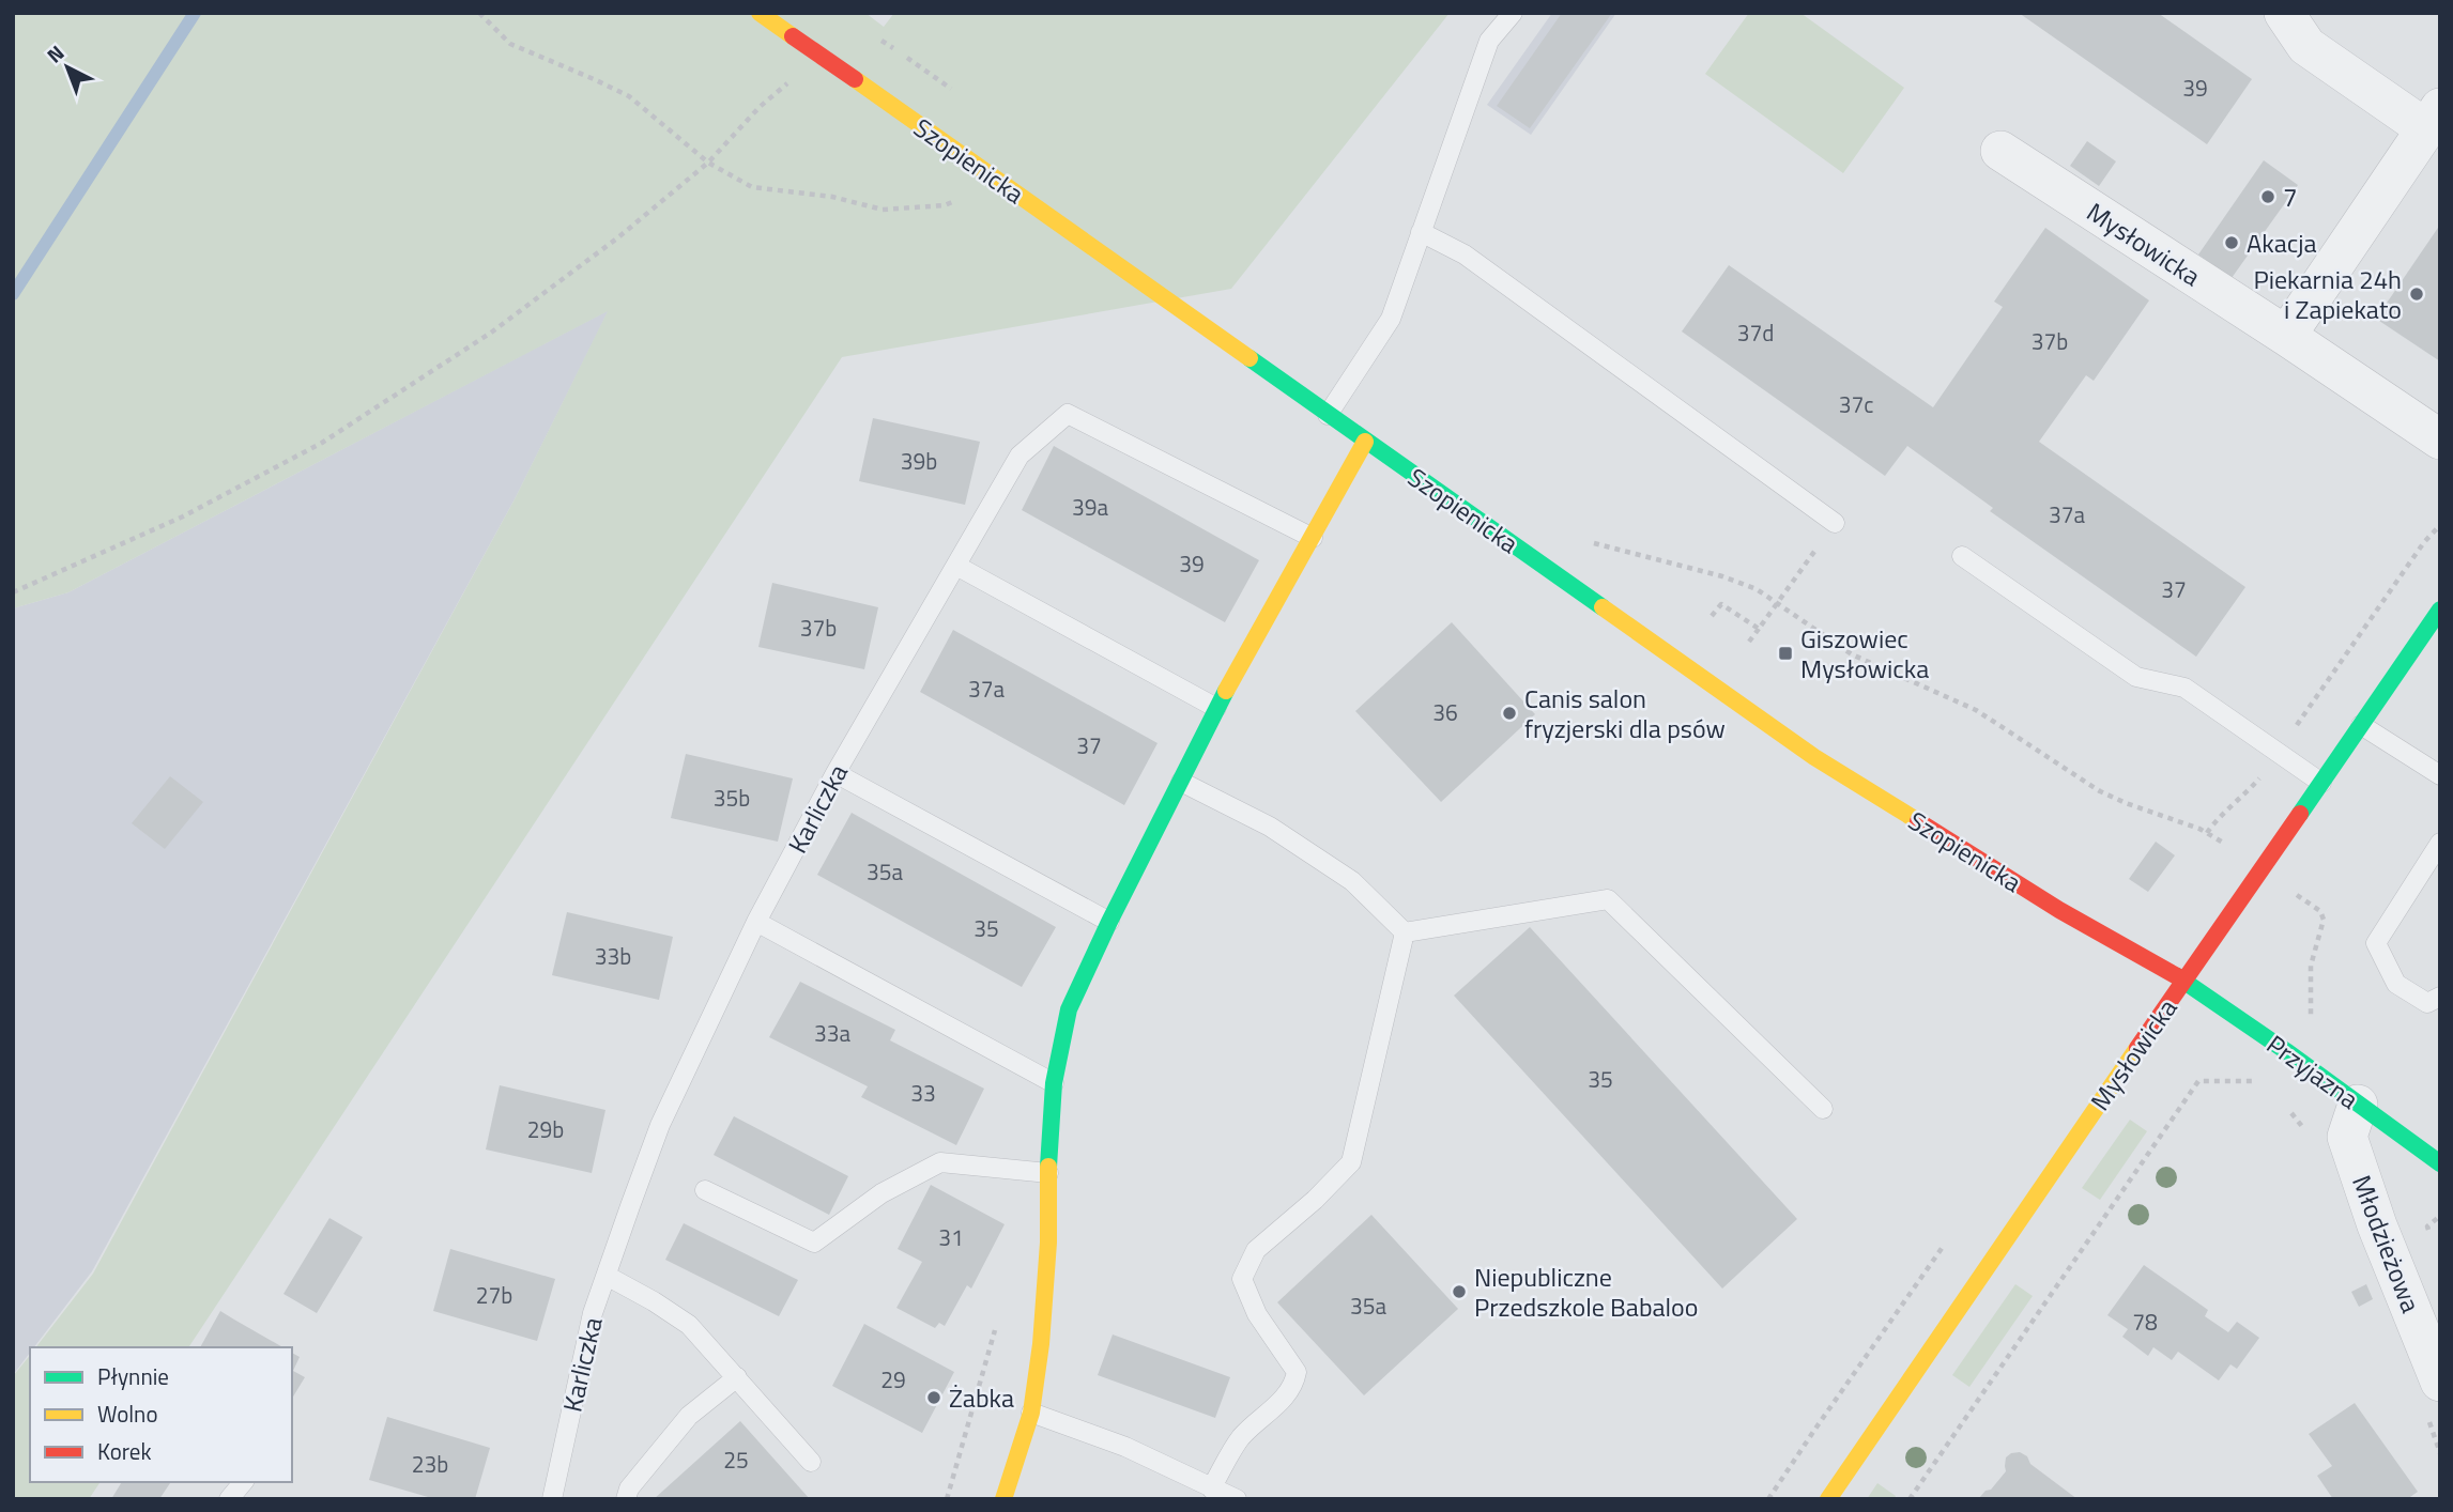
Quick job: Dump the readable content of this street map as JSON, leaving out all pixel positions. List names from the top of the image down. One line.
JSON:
{"streets":{"street":["Szopienicka","Mysłowicka","Przyjazna","Młodzieżowa"],"lane":["Karliczka"]},"crossings":[["Szopienicka","Mysłowicka"],["Szopienicka","Przyjazna"],["Mysłowicka","Przyjazna"],["Przyjazna","Młodzieżowa"]],"places":{"other":["7","Akacja","Piekarnia 24h i Zapiekato","Canis salon fryzjerski dla psów","Niepubliczne Przedszkole Babaloo","Żabka"],"transit":["Giszowiec Mysłowicka"]},"house_numbers":["39","37d","37b","37c","39b","39a","37a","39","37","37b","37a","36","37","35b","35a","35","33b","33a","35","33","29b","31","27b","35a","78","29","25","23b"],"legend":["Płynnie","Wolno","Korek"],"north":"top left"}
